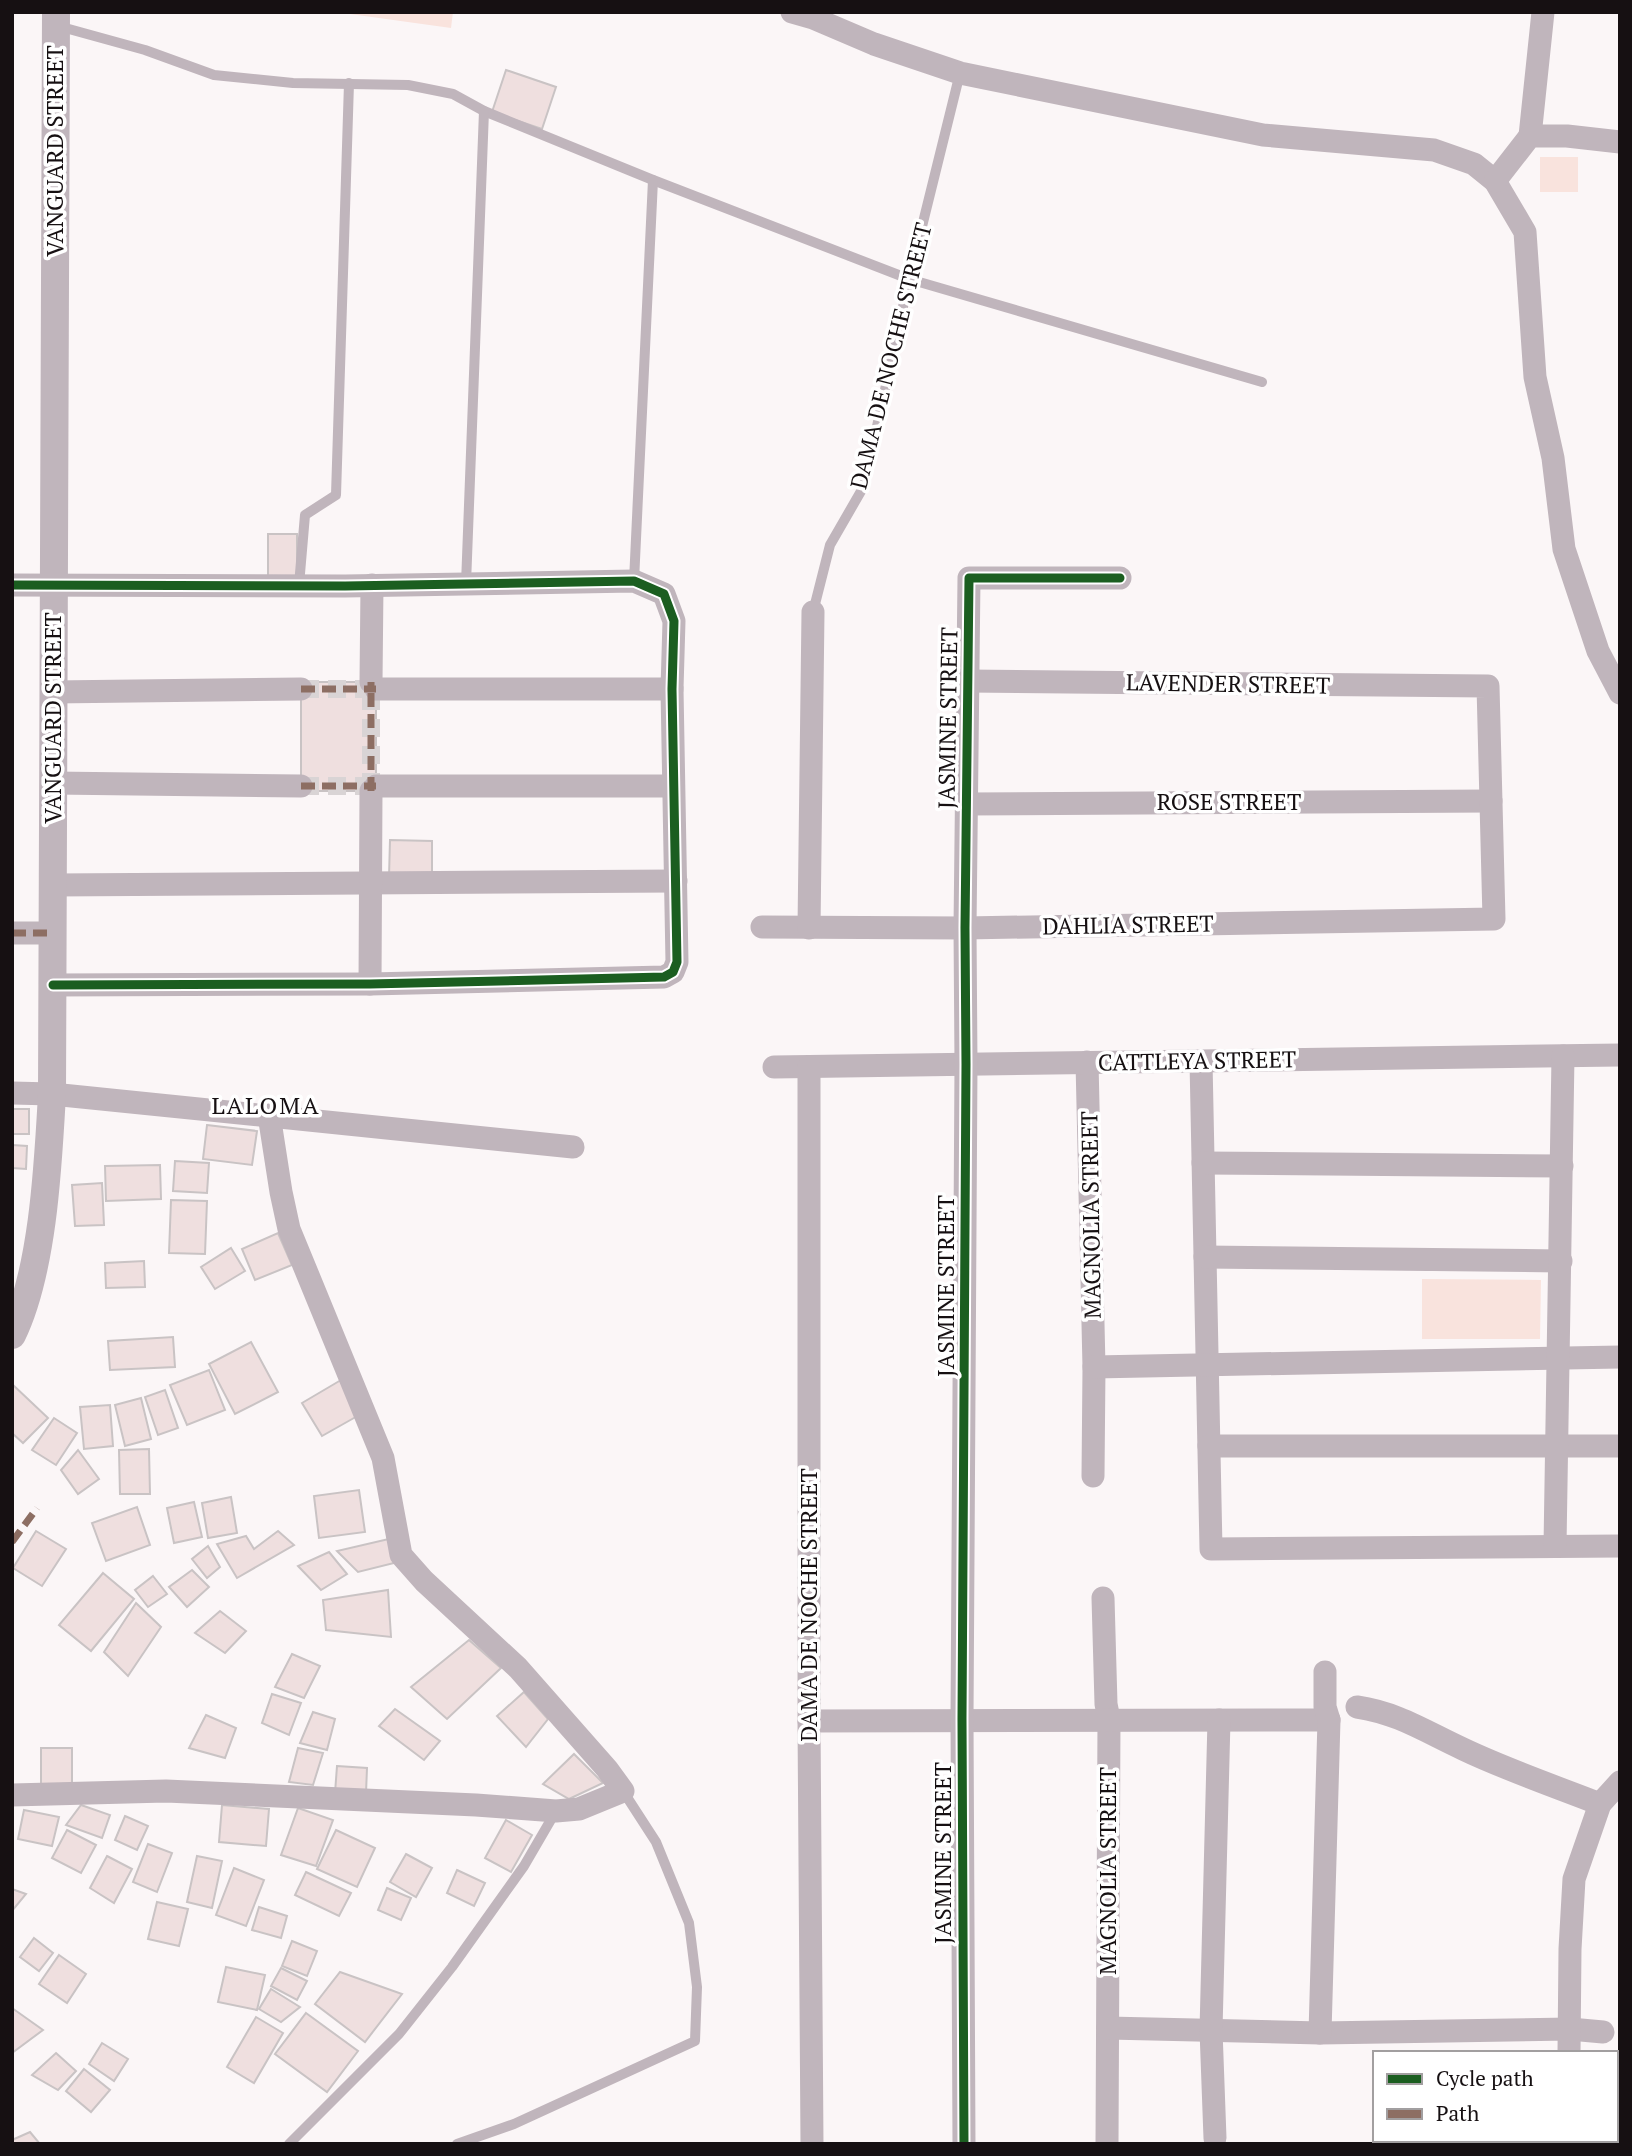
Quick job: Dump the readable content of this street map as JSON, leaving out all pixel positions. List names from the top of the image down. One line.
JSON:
{"streets":{"street":["VANGUARD STREET","DAMA DE NOCHE STREET","LAVENDER STREET","JASMINE STREET","ROSE STREET","DAHLIA STREET","CATTLEYA STREET","MAGNOLIA STREET"]},"crossings":[["DAMA DE NOCHE STREET","DAHLIA STREET"],["DAMA DE NOCHE STREET","CATTLEYA STREET"],["LAVENDER STREET","JASMINE STREET"],["LAVENDER STREET","ROSE STREET"],["LAVENDER STREET","DAHLIA STREET"],["JASMINE STREET","ROSE STREET"],["JASMINE STREET","DAHLIA STREET"],["JASMINE STREET","CATTLEYA STREET"],["ROSE STREET","DAHLIA STREET"],["CATTLEYA STREET","MAGNOLIA STREET"]],"districts":["LALOMA"],"legend":["Cycle path","Path"]}
